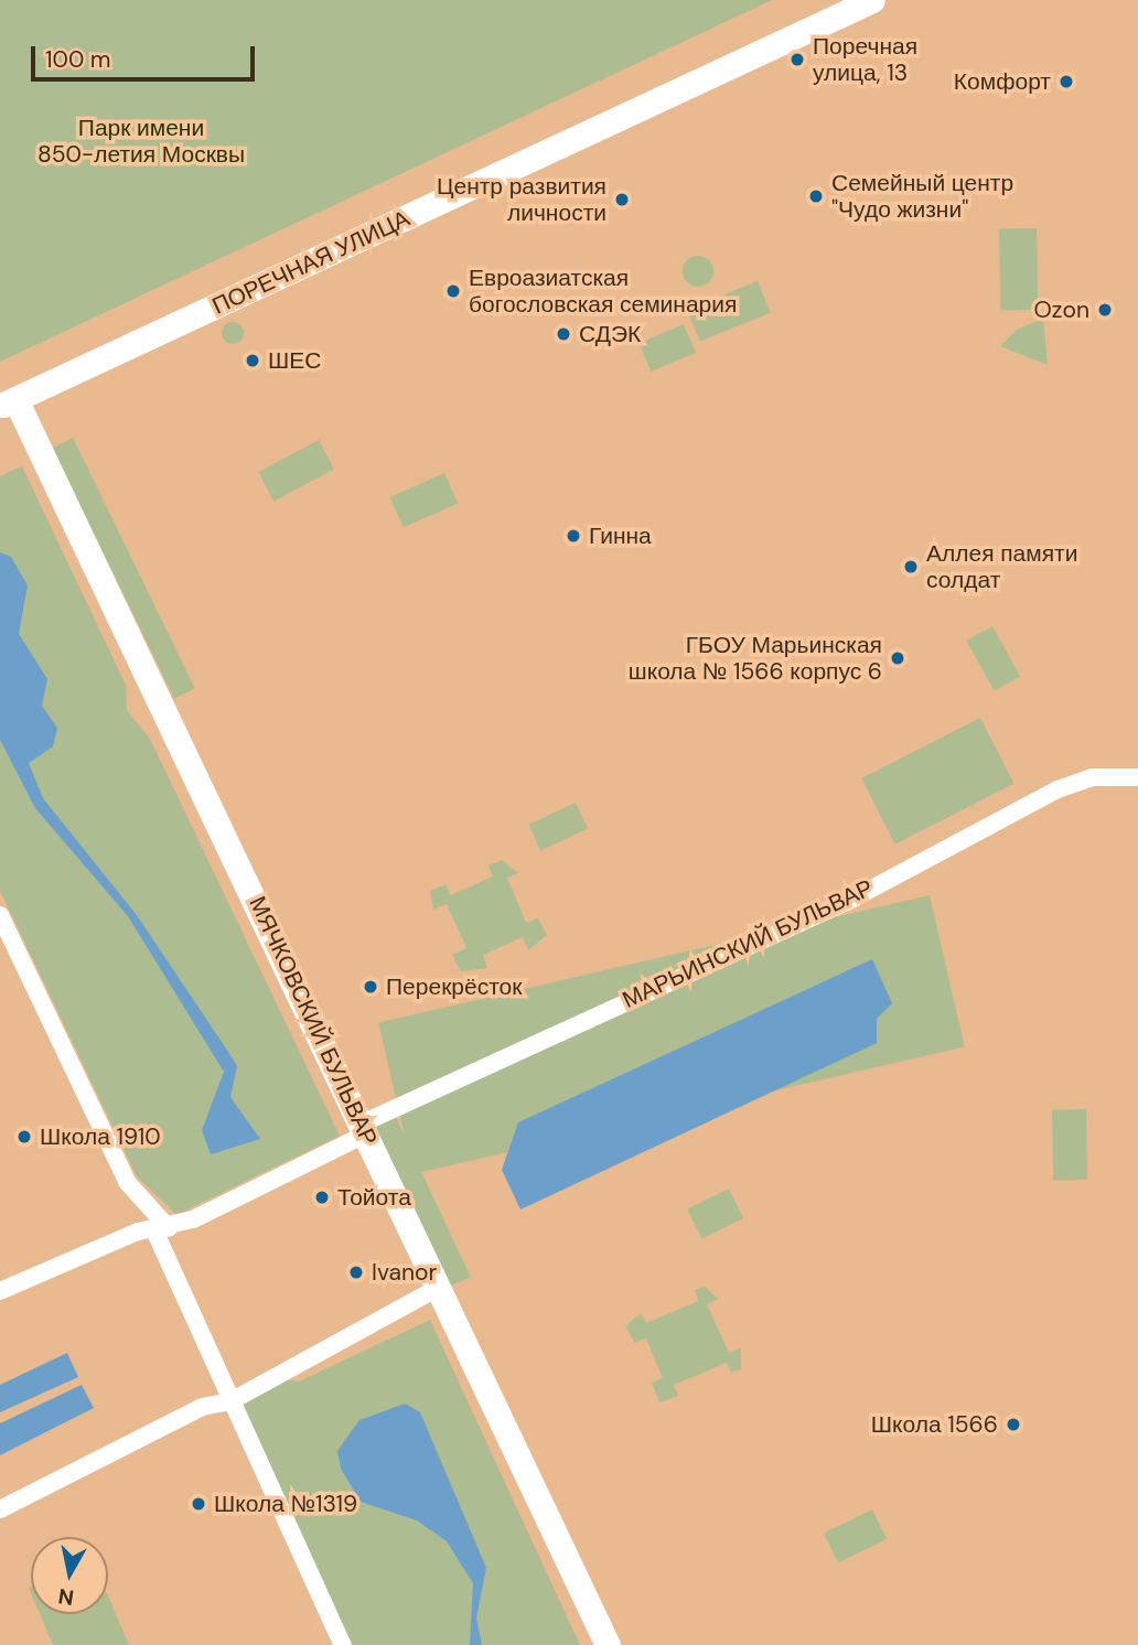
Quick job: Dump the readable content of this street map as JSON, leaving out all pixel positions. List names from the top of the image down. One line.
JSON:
{"streets":{"street":["ПОРЕЧНАЯ УЛИЦА","МАРЬИНСКИЙ БУЛЬВАР","МЯЧКОВСКИЙ БУЛЬВАР"]},"crossings":[["ПОРЕЧНАЯ УЛИЦА","МЯЧКОВСКИЙ БУЛЬВАР"],["МАРЬИНСКИЙ БУЛЬВАР","МЯЧКОВСКИЙ БУЛЬВАР"]],"parks":["Парк имени 850-летия Москвы"],"places":["Поречная улица, 13","Комфорт","Семейный центр \"Чудо жизни\"","Центр развития личности","Евроазиатская богословская семинария","Ozon","СДЭК","ШЕС","Гинна","Аллея памяти солдат","ГБОУ Марьинская школа № 1566 корпус 6","Перекрёсток","Школа 1910","Тойота","Ivanor","Школа 1566","Школа №1319"],"scale_bar":"100 m","north":"bottom"}
